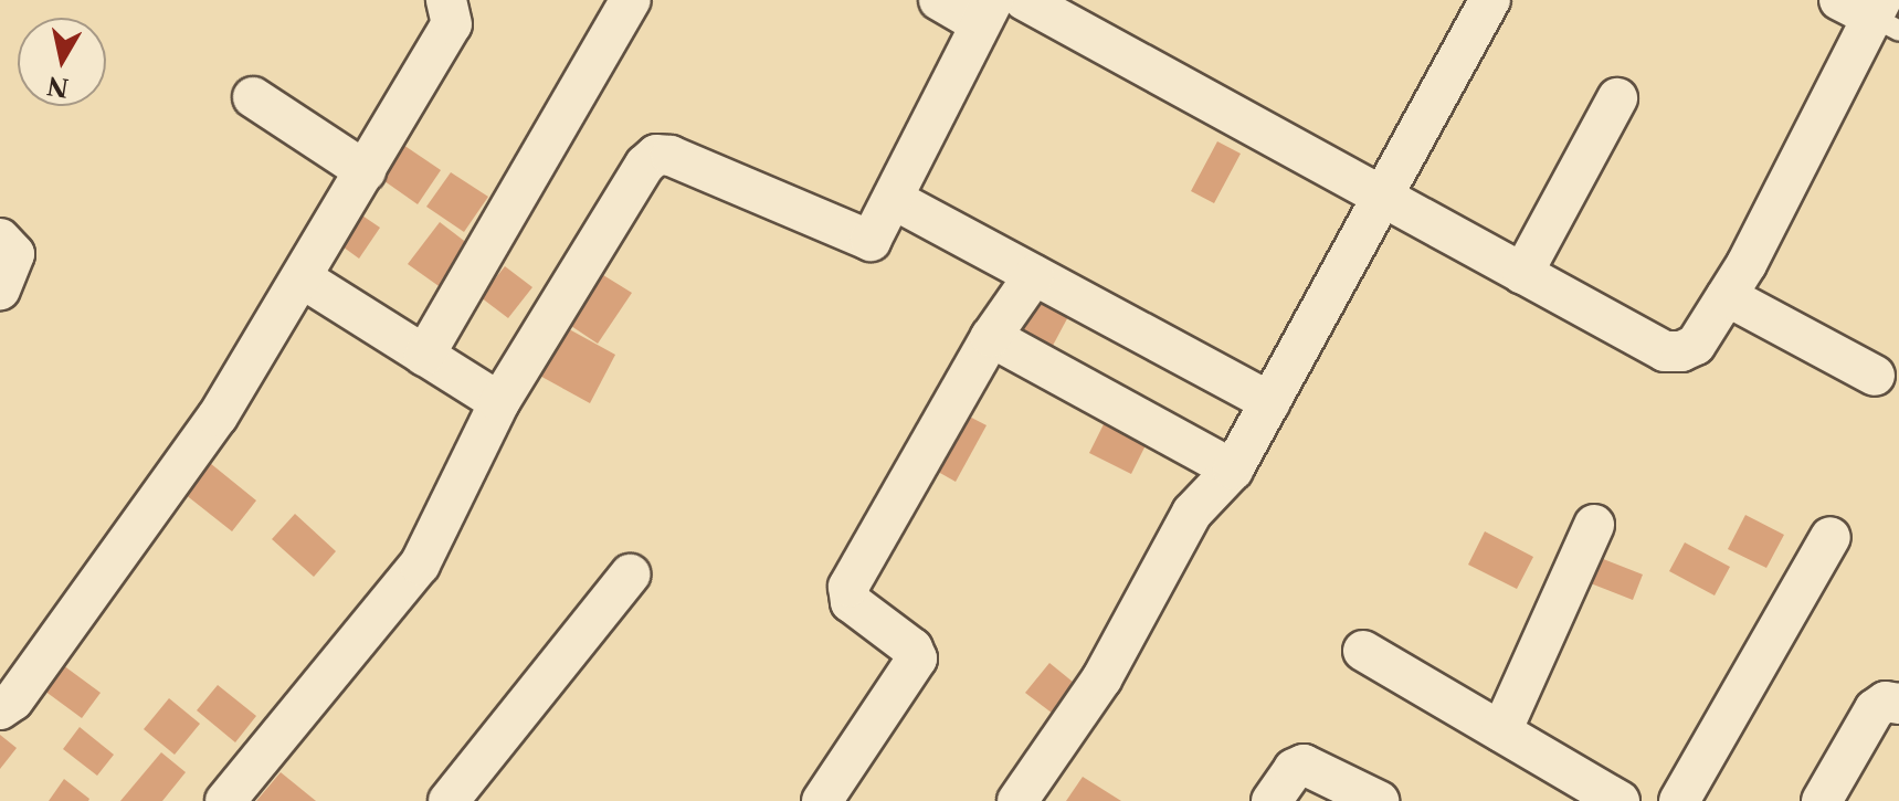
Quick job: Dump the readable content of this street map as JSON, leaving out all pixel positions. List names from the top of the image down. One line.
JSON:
{"north":"bottom"}
